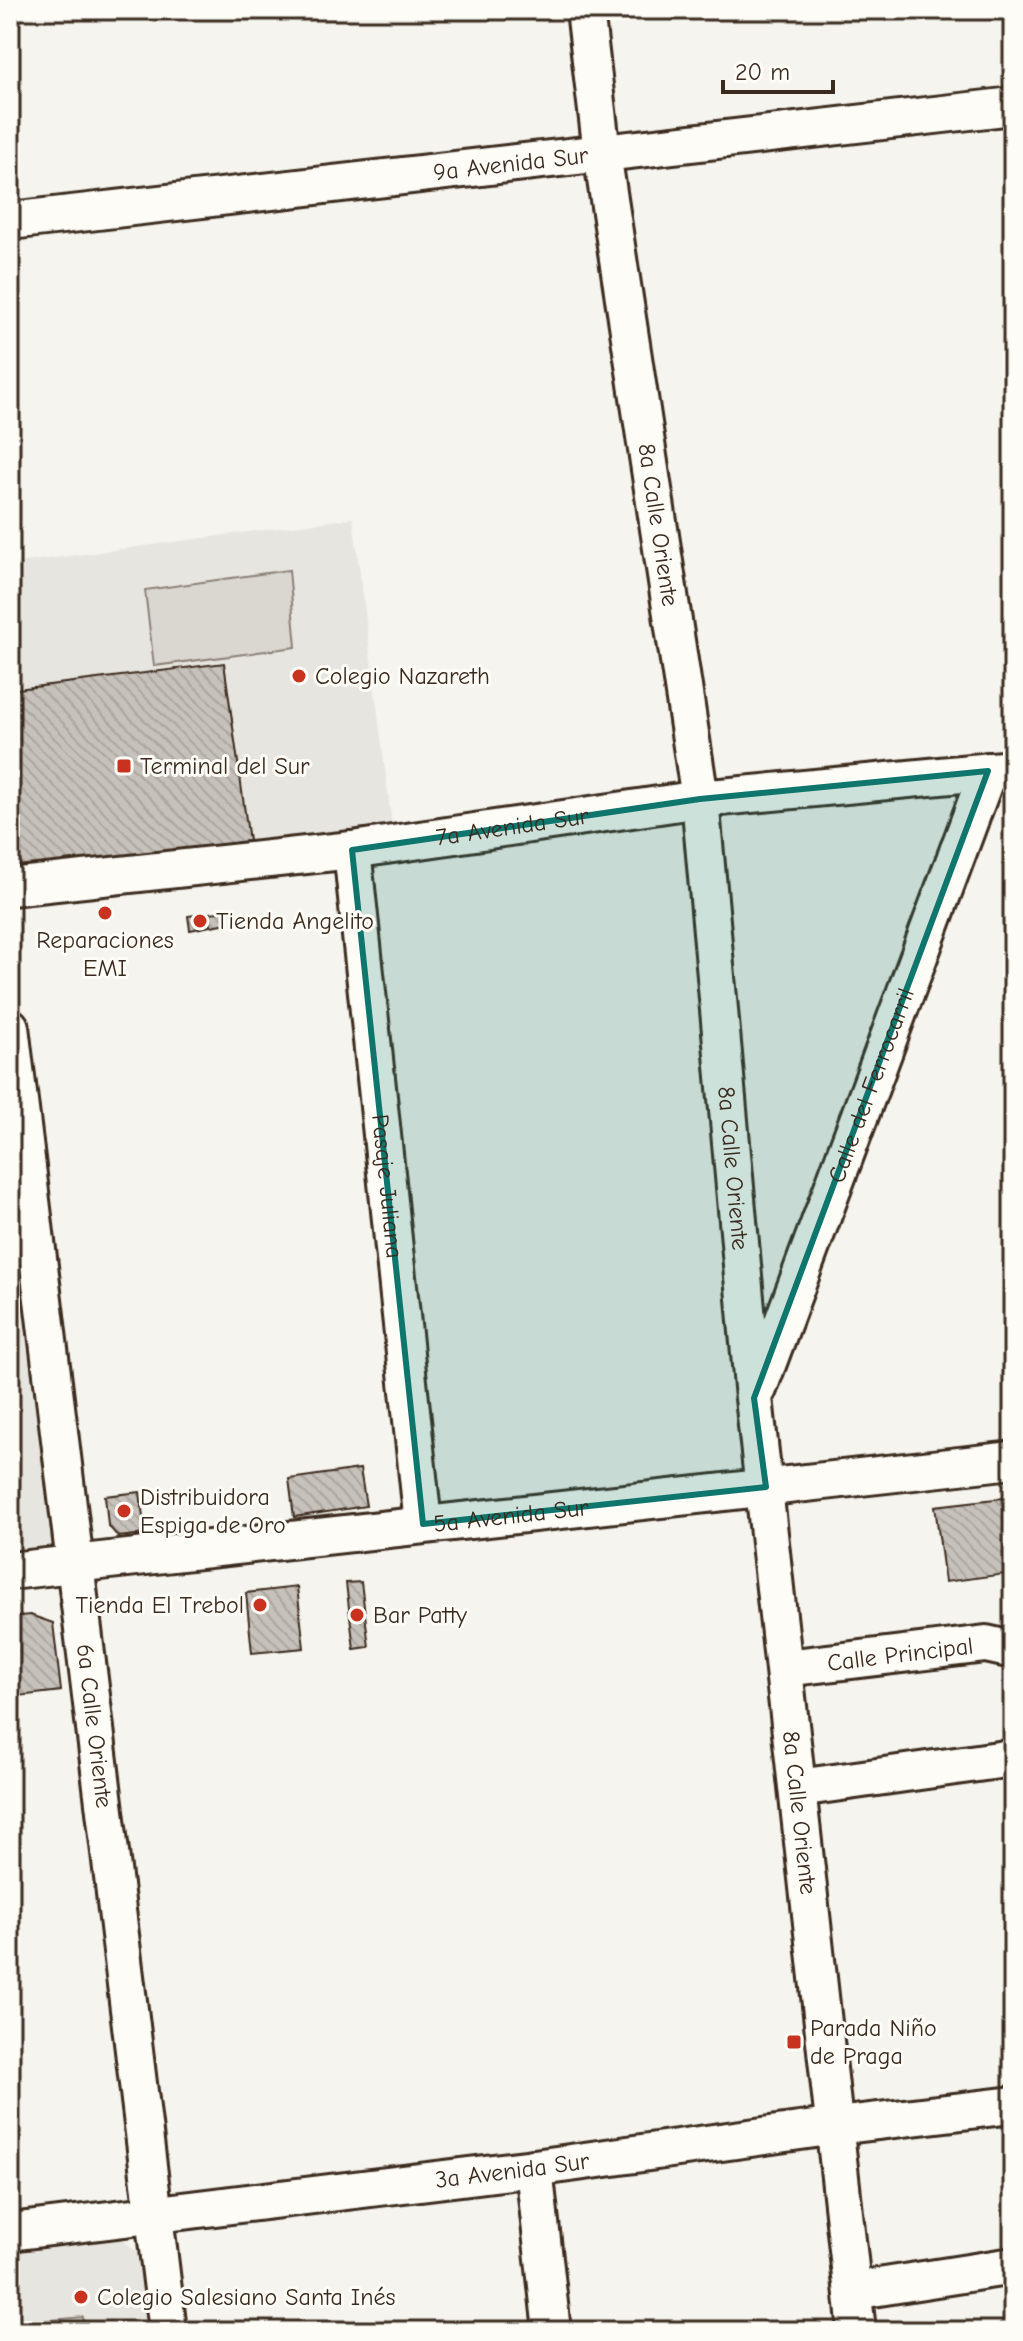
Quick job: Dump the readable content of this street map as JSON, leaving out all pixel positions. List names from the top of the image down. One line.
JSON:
{"streets":{"street":["9a Avenida Sur","8a Calle Oriente","7a Avenida Sur","Calle del Ferrocarril","Pasaje Juliana","5a Avenida Sur","Calle Principal","6a Calle Oriente","3a Avenida Sur"]},"crossings":[["9a Avenida Sur","8a Calle Oriente"],["8a Calle Oriente","7a Avenida Sur"],["8a Calle Oriente","Calle del Ferrocarril"],["8a Calle Oriente","5a Avenida Sur"],["8a Calle Oriente","Calle Principal"],["8a Calle Oriente","3a Avenida Sur"],["7a Avenida Sur","Calle del Ferrocarril"],["7a Avenida Sur","Pasaje Juliana"],["Pasaje Juliana","5a Avenida Sur"],["5a Avenida Sur","6a Calle Oriente"],["6a Calle Oriente","3a Avenida Sur"]],"places":{"other":["Colegio Nazareth","Reparaciones EMI","Tienda Angelito","Distribuidora Espiga de Oro","Tienda El Trebol","Bar Patty","Colegio Salesiano Santa Inés"],"transit":["Terminal del Sur","Parada Niño de Praga"]},"scale_bar":"20 m"}
